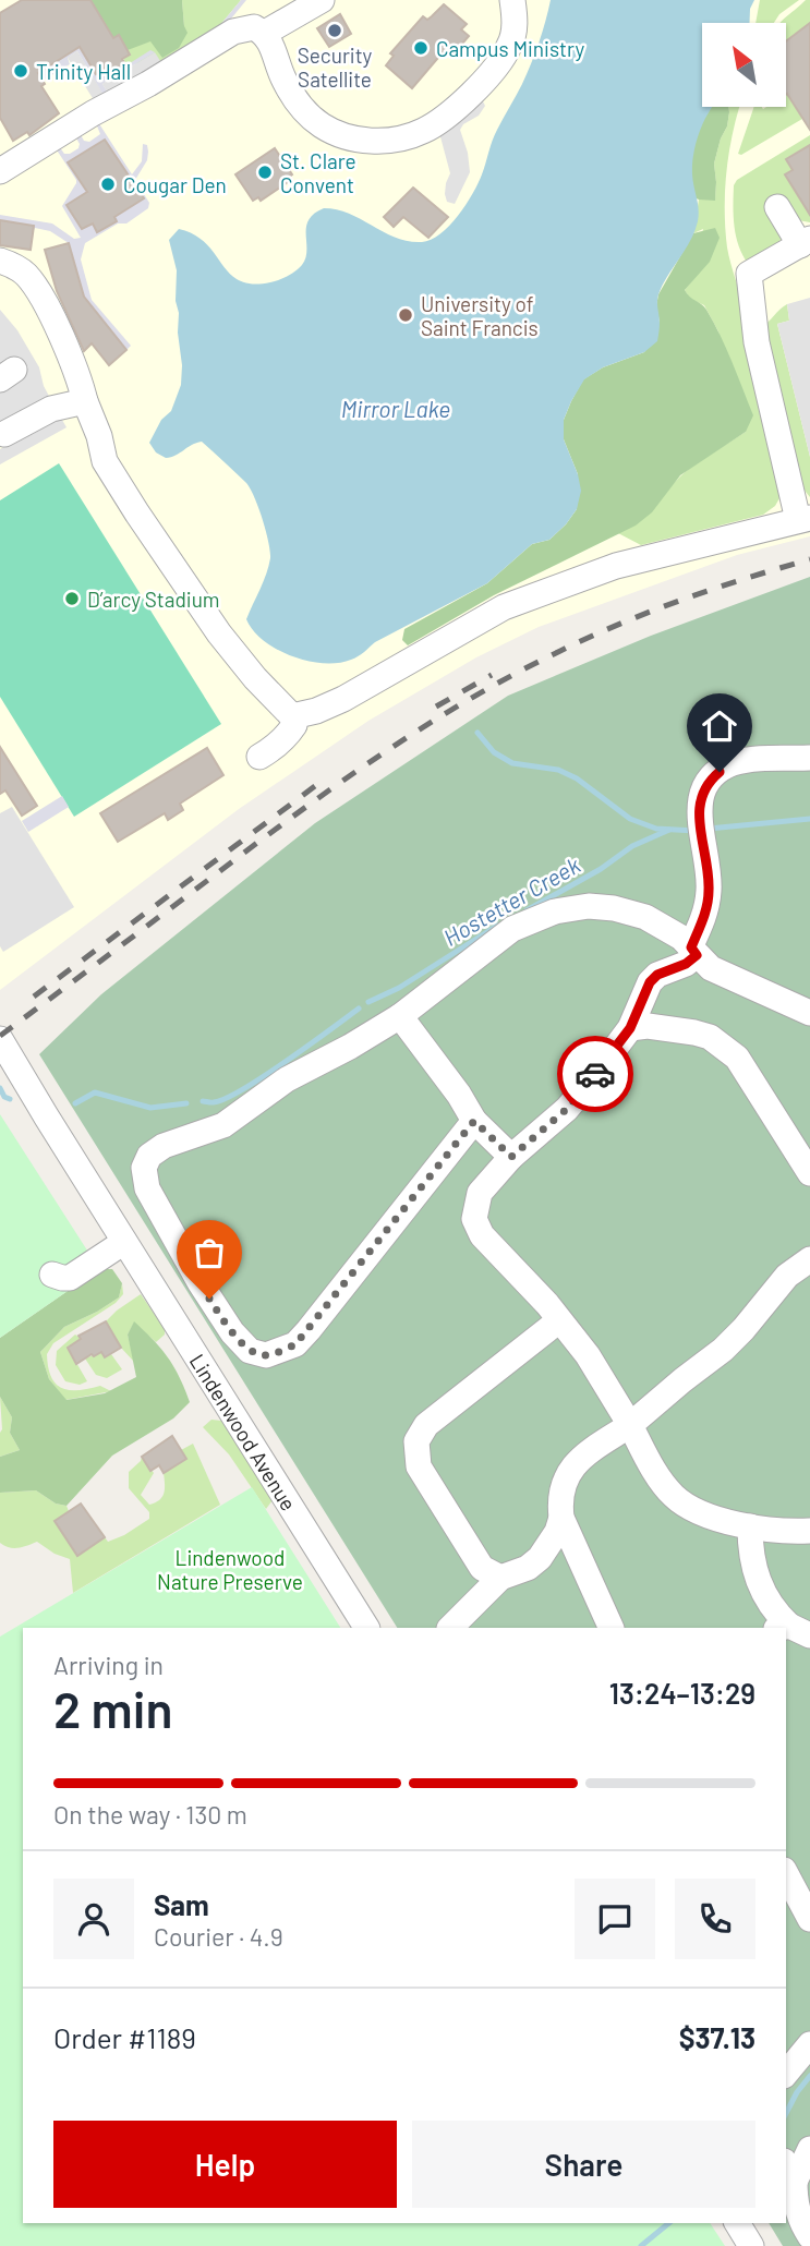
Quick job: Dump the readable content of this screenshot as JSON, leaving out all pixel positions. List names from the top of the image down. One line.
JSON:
{"streets":{"street":["Lindenwood Avenue"]},"water":["Mirror Lake","Hostetter Creek"],"parks":["Lindenwood Nature Preserve"],"places":["Security Satellite","Campus Ministry","Trinity Hall","St. Clare Convent","Cougar Den","University of Saint Francis","D’arcy Stadium"],"north":"top left","page":{"heading":["2 min","Arriving in","13:24–13:29"],"panel":["Sam","Courier · 4.9","Order #1189","$37.13"],"bar":"On the way · 130 m","buttons":["Help","Share"]}}
